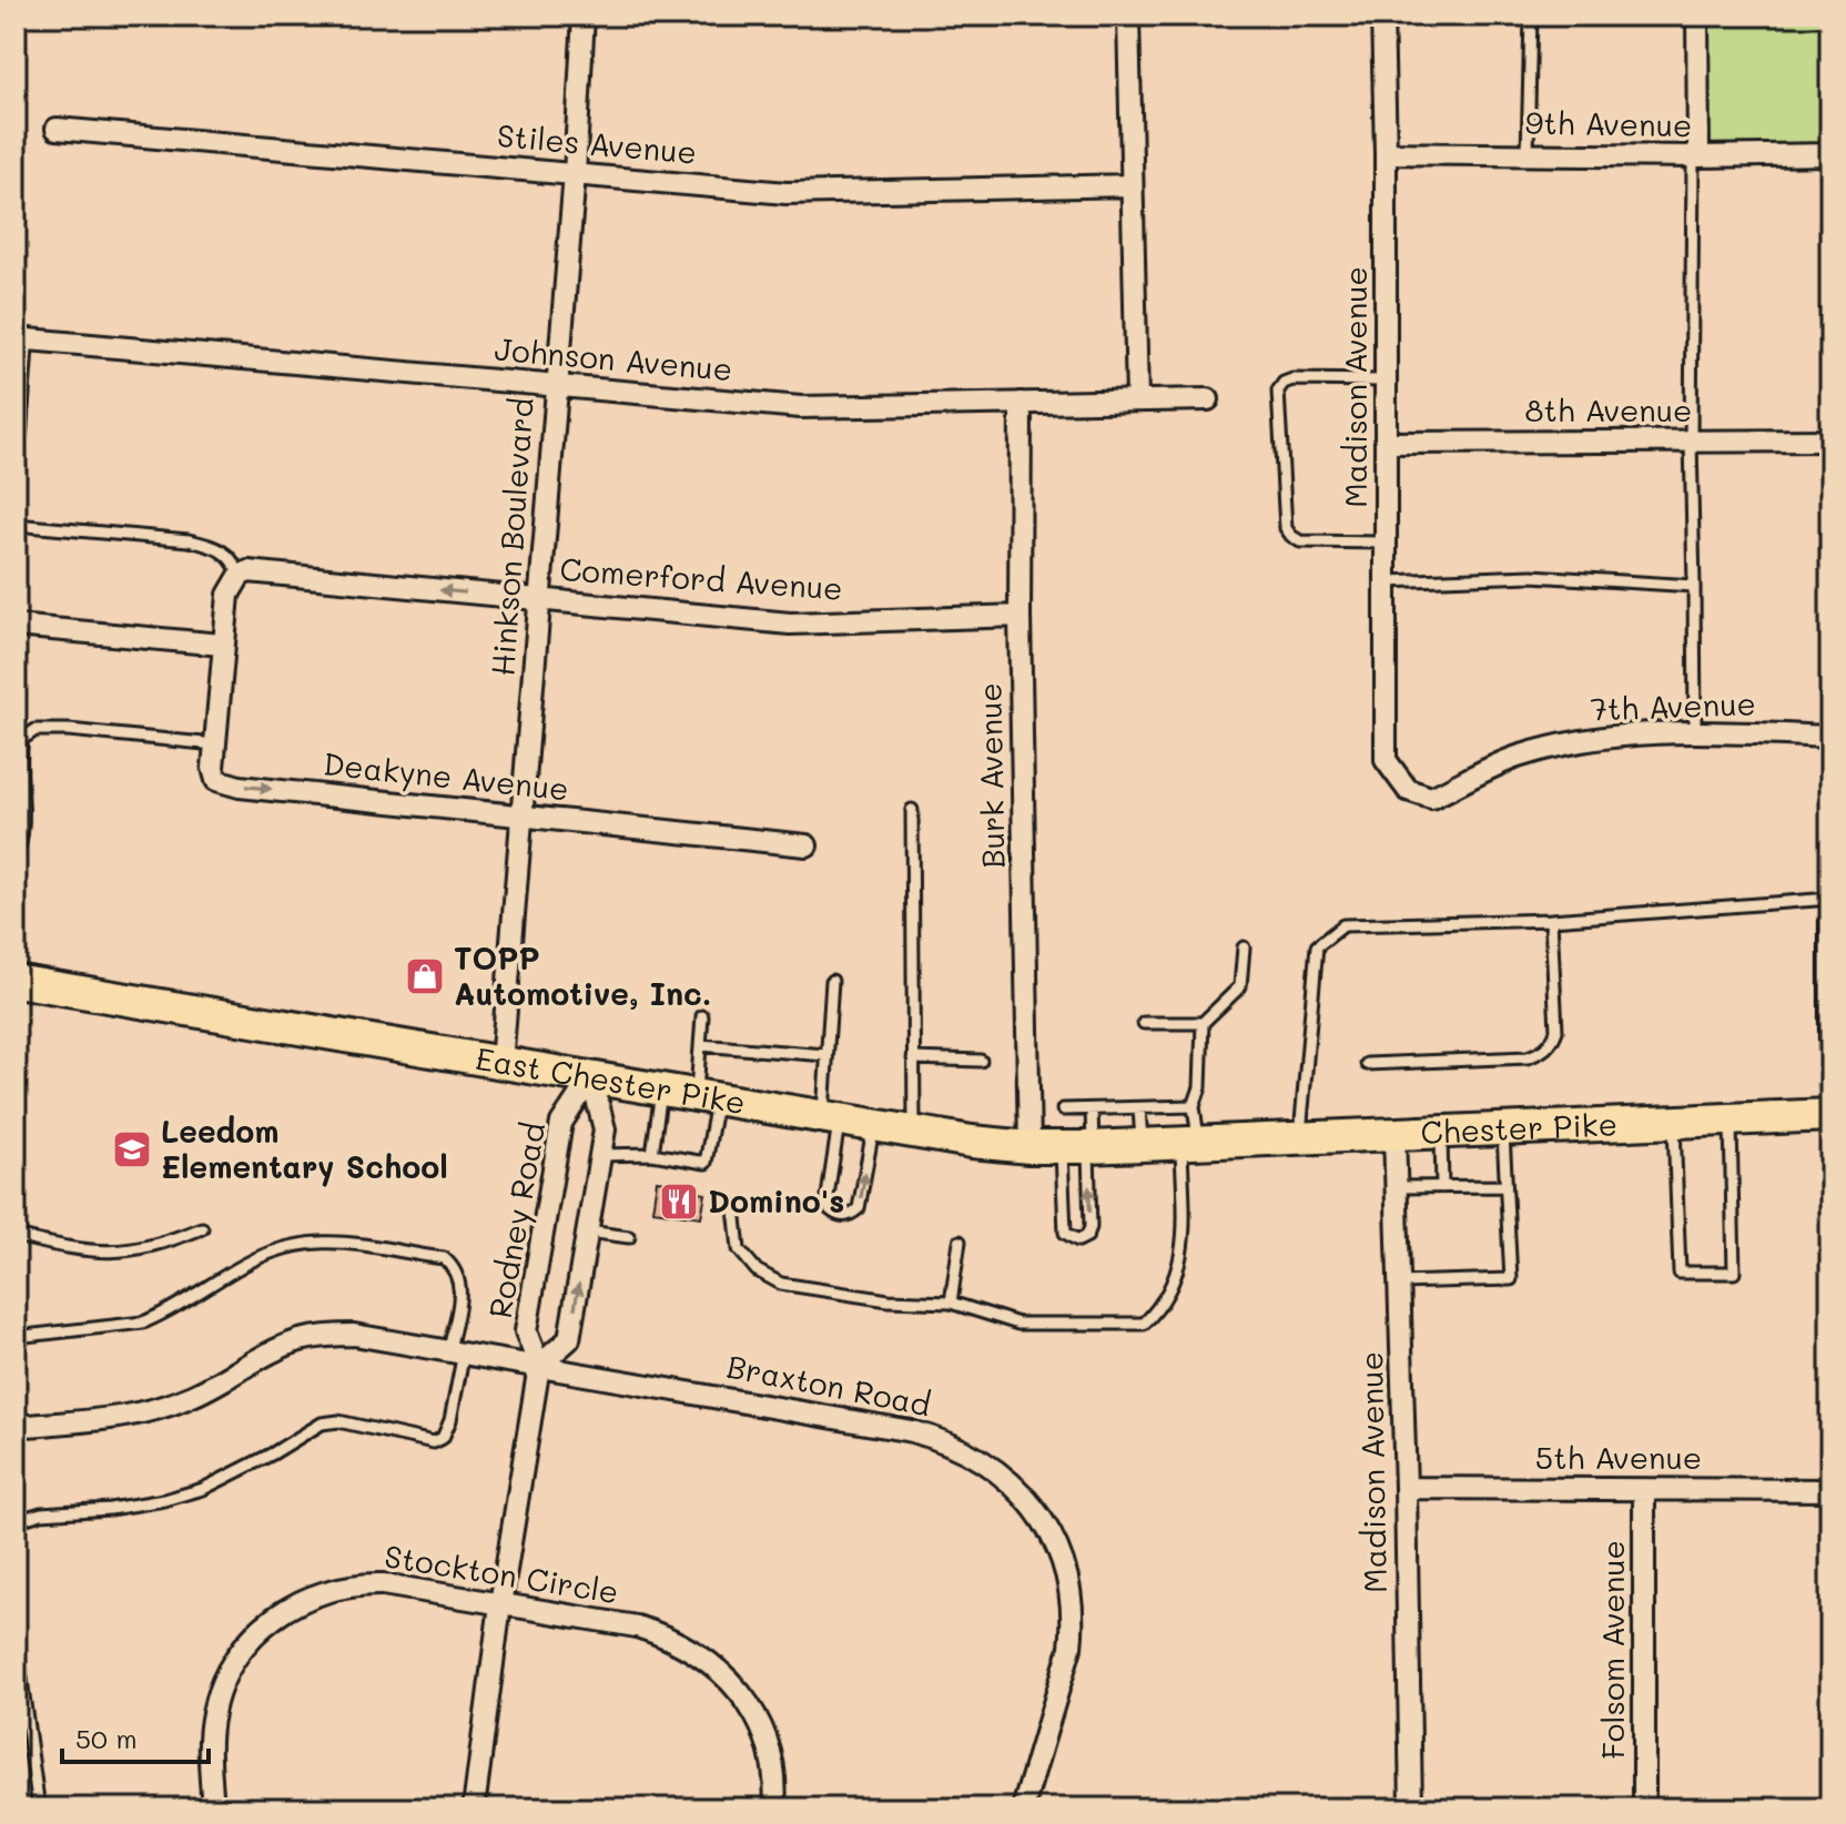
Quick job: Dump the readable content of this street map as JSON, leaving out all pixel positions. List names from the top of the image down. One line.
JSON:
{"streets":{"main road":["East Chester Pike","Chester Pike"],"street":["9th Avenue","Stiles Avenue","Johnson Avenue","Madison Avenue","8th Avenue","Hinkson Boulevard","Comerford Avenue","7th Avenue","Burk Avenue","Deakyne Avenue","Rodney Road","Braxton Road","5th Avenue","Stockton Circle","Folsom Avenue"]},"crossings":[["9th Avenue","Madison Avenue"],["Stiles Avenue","Hinkson Boulevard"],["Johnson Avenue","Hinkson Boulevard"],["Johnson Avenue","Burk Avenue"],["Madison Avenue","8th Avenue"],["Madison Avenue","7th Avenue"],["Madison Avenue","Chester Pike"],["Madison Avenue","5th Avenue"],["Hinkson Boulevard","Comerford Avenue"],["Hinkson Boulevard","Deakyne Avenue"],["Hinkson Boulevard","East Chester Pike"],["Comerford Avenue","Burk Avenue"],["Burk Avenue","East Chester Pike"],["East Chester Pike","Chester Pike"],["East Chester Pike","Rodney Road"],["Rodney Road","Braxton Road"],["Rodney Road","Stockton Circle"],["5th Avenue","Folsom Avenue"]],"one_way":["Comerford Avenue","Deakyne Avenue"],"places":{"shop":["TOPP Automotive, Inc."],"school or university":["Leedom Elementary School"],"restaurant":["Domino's"]},"scale_bar":"50 m"}
